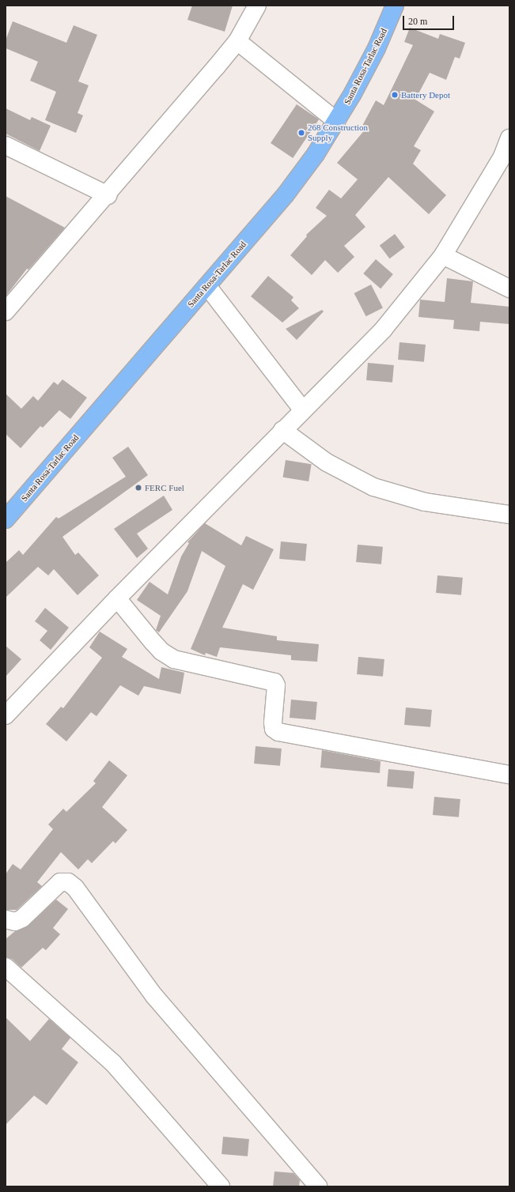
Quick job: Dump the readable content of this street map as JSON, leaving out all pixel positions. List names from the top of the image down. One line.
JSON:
{"streets":{"highway":["Santa Rosa-Tarlac Road"]},"places":["Battery Depot","268 Construction Supply","FERC Fuel"],"scale_bar":"20 m"}
